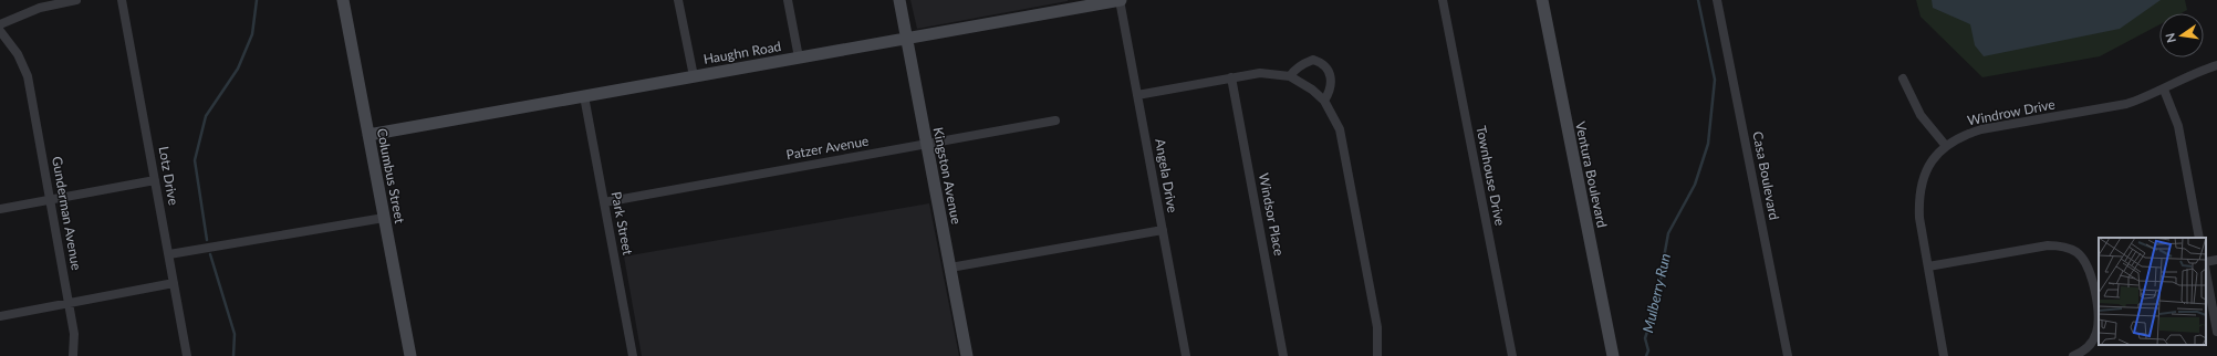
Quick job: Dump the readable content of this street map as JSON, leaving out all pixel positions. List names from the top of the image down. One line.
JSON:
{"streets":{"street":["Haughn Road","Windrow Drive","Patzer Avenue","Ventura Boulevard","Lotz Drive","Columbus Street","Kingston Avenue","Angela Drive","Townhouse Drive","Casa Boulevard","Gunderman Avenue","Windsor Place","Park Street"]},"crossings":[["Haughn Road","Columbus Street"],["Haughn Road","Kingston Avenue"],["Haughn Road","Angela Drive"],["Haughn Road","Park Street"],["Patzer Avenue","Kingston Avenue"],["Patzer Avenue","Park Street"]],"water":["Mulberry Run"],"north":"left"}
